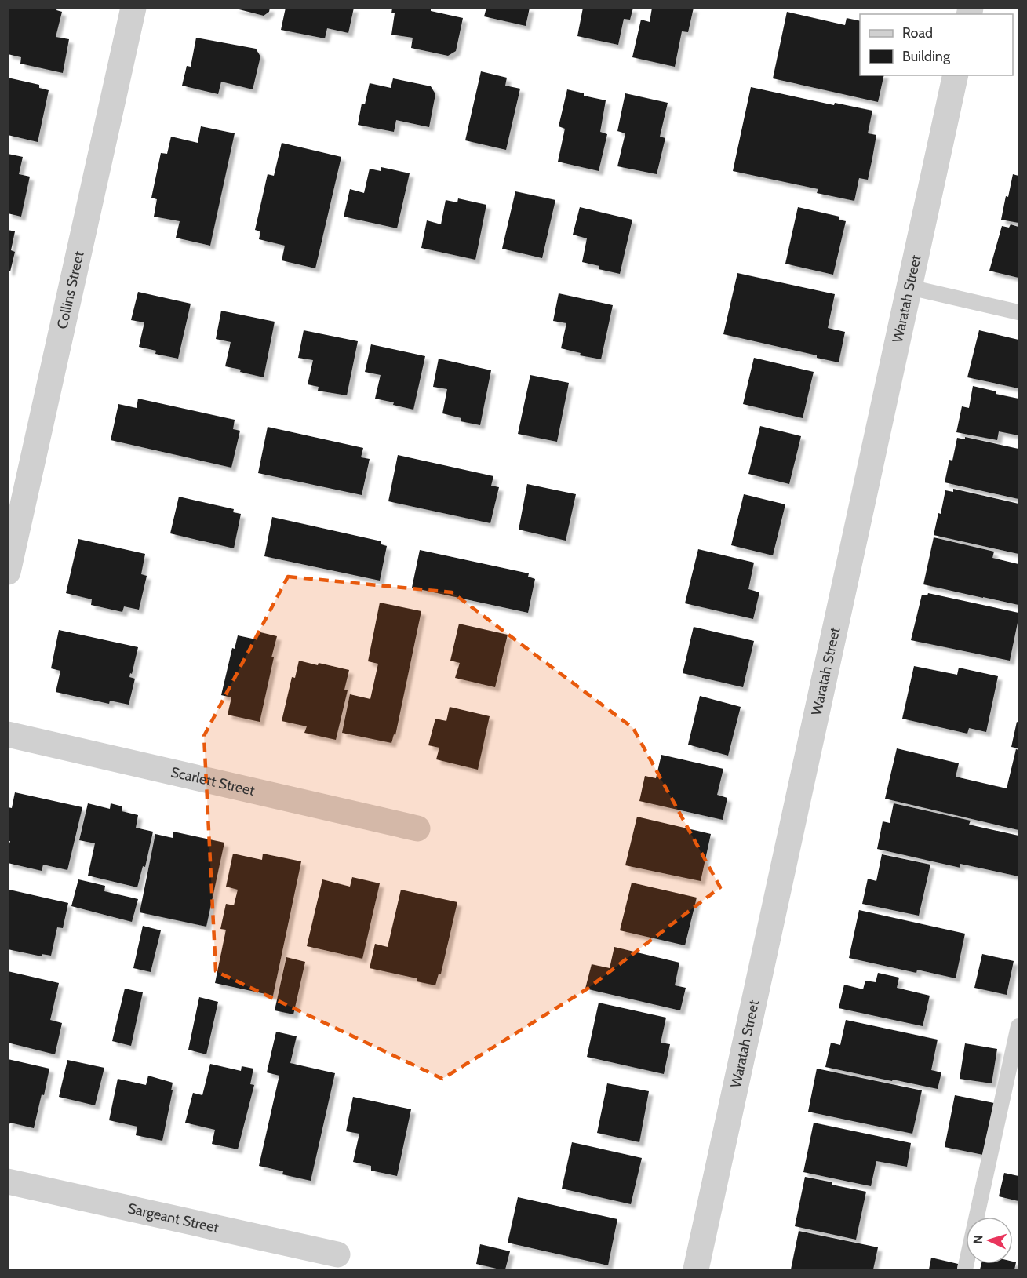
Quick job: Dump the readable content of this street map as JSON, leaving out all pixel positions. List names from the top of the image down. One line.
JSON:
{"streets":{"street":["Collins Street","Waratah Street","Scarlett Street","Sargeant Street"]},"legend":["Road","Building"],"north":"left"}
